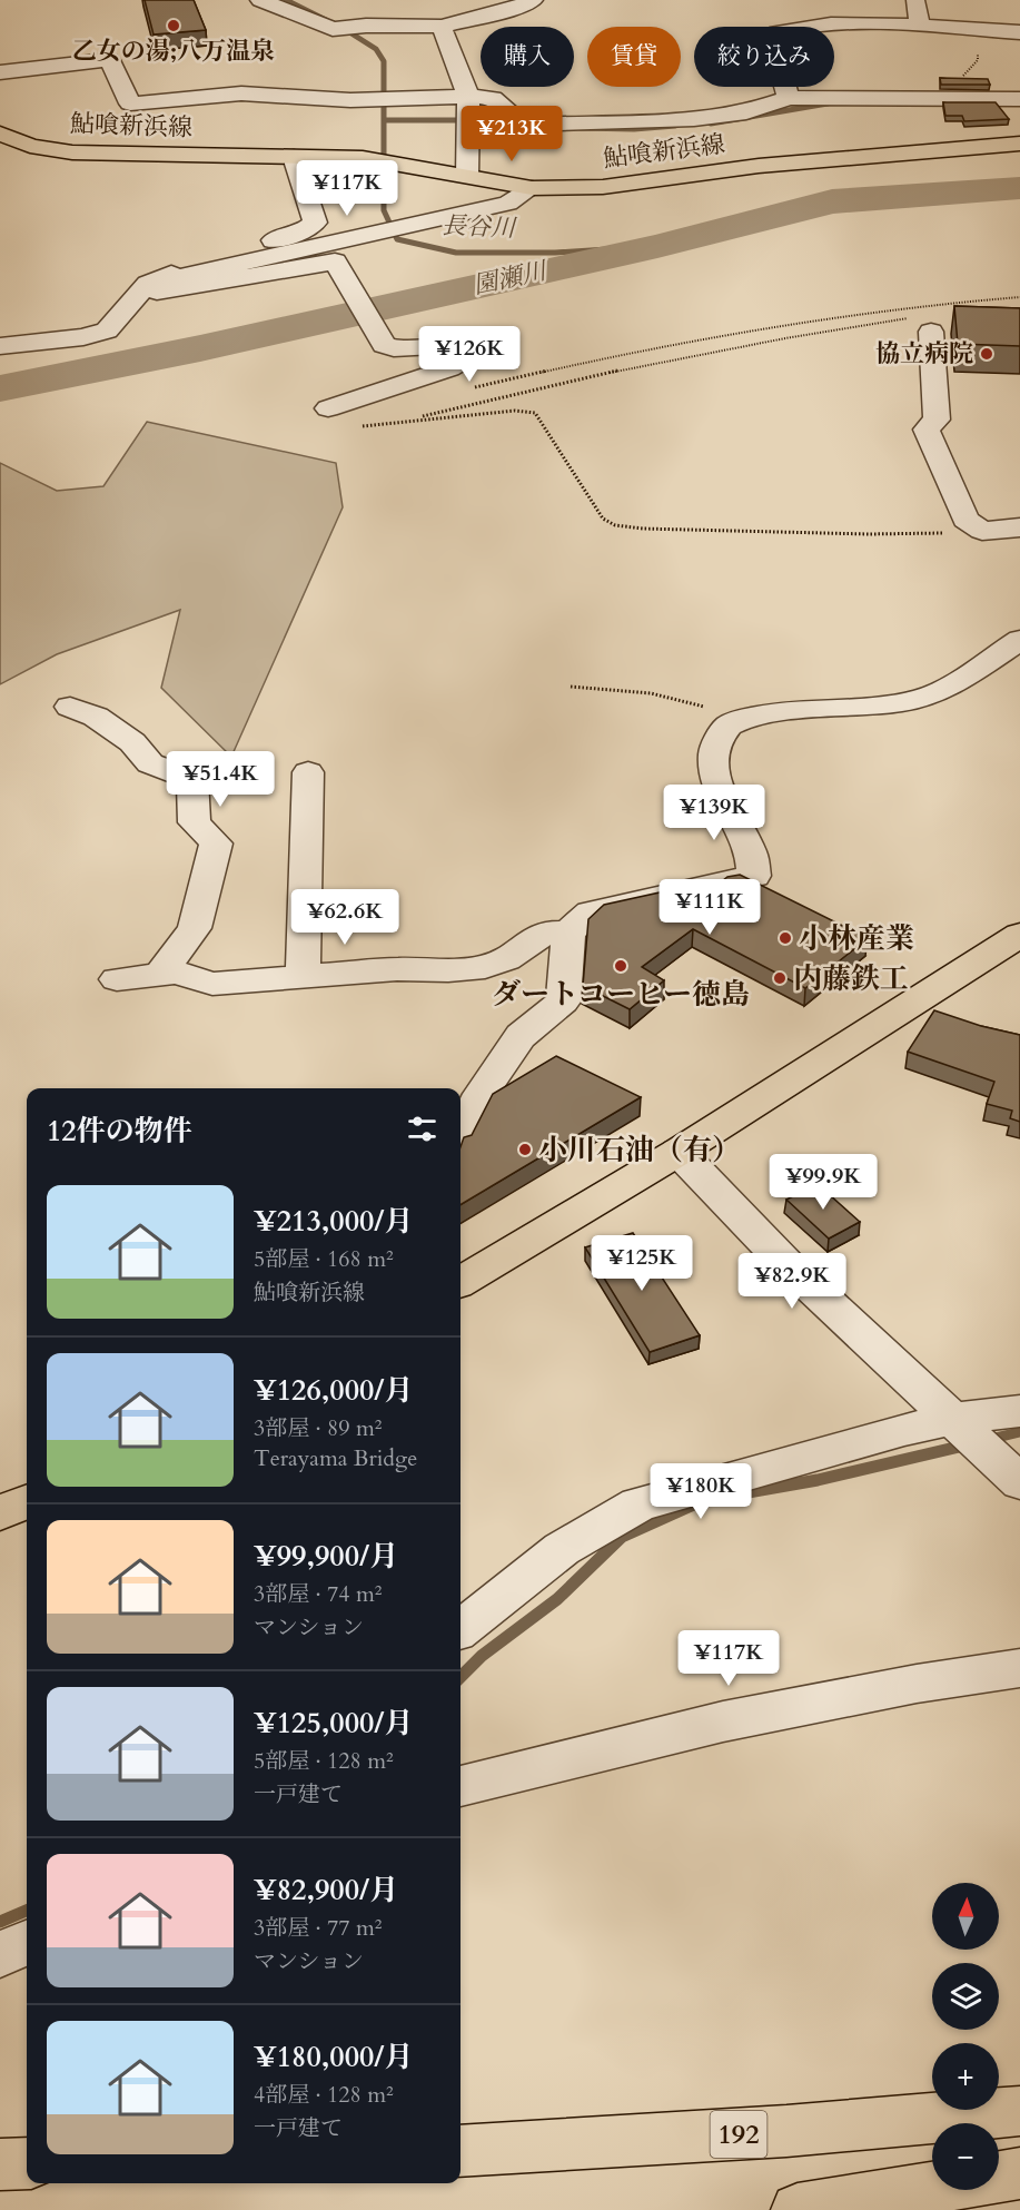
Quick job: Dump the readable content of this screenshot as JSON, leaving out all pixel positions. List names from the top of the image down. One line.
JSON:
{"streets":{"main road":["鮎喰新浜線","192"]},"water":["長谷川","園瀬川"],"places":["乙女の湯;八万温泉","協立病院","小林産業","ダートコーヒー徳島","内藤鉄工","小川石油（有）"],"north":"top","page":{"chip":["購入","賃貸","絞り込み"],"price":["¥213K","¥117K","¥126K","¥51.4K","¥139K","¥111K","¥62.6K","¥99.9K","¥125K","¥82.9K","¥180K","¥117K"],"heading":"12件の物件","list":[{"name":"¥213,000/月","note":"5部屋 · 168 m² · 鮎喰新浜線"},{"name":"¥126,000/月","note":"3部屋 · 89 m² · Terayama Bridge"},{"name":"¥99,900/月","note":"3部屋 · 74 m² · マンション"},{"name":"¥125,000/月","note":"5部屋 · 128 m² · 一戸建て"},{"name":"¥82,900/月","note":"3部屋 · 77 m² · マンション"},{"name":"¥180,000/月","note":"4部屋 · 128 m² · 一戸建て"}],"map_buttons":["+","−"]}}
